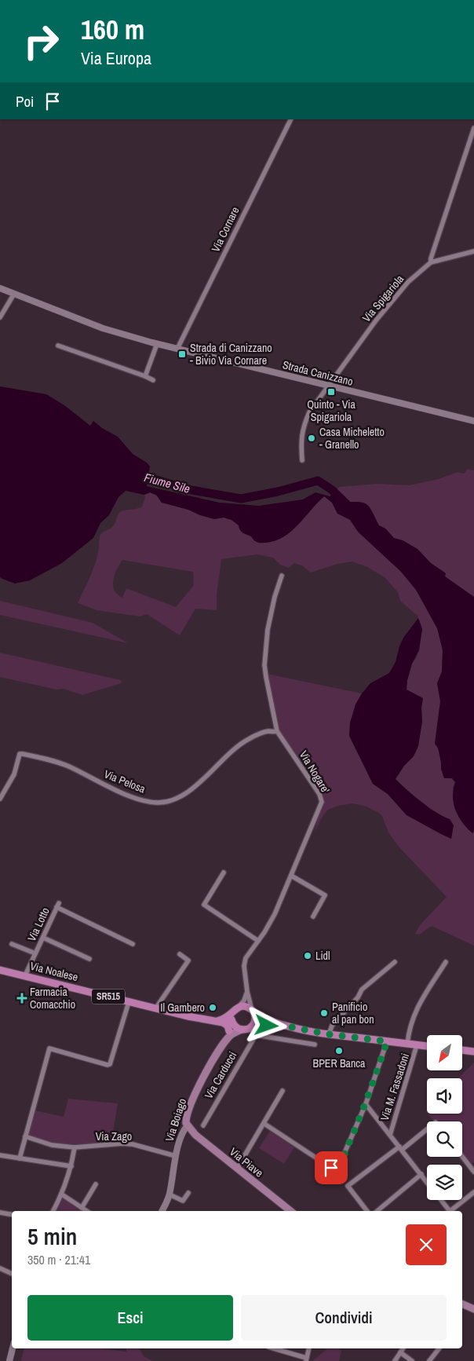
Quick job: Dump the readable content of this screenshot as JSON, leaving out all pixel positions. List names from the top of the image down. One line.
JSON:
{"streets":{"main road":["Via Noalese","SR515","Via Boiago","Via Piave"],"street":["Via Cornare","Via Spigariola","Strada Canizzano","Via Nogare'","Via Pelosa","Via Lotto","Via Carducci","Via M. Fassadoni","Via Zago"]},"crossings":[["Via Cornare","Strada Canizzano"],["Via Spigariola","Strada Canizzano"],["Via Nogare'","Via Pelosa"],["Via Nogare'","Via Noalese"],["Via Nogare'","Via Boiago"],["Via Lotto","Via Noalese"],["Via Noalese","Via Boiago"],["Via Boiago","Via Zago"],["Via Boiago","Via Piave"]],"water":["Fiume Sile"],"places":{"transit":["Strada di Canizzano - Bivio Via Cornare","Quinto - Via Spigariola"],"other":["Casa Micheletto - Granello","Lidl","Il Gambero","Panificio al pan bon","BPER Banca"],"health":["Farmacia Comacchio"]},"north":"bottom left","page":{"turn":["160 m","Via Europa"],"then":"Poi","heading":["5 min","350 m · 21:41"],"buttons":["Esci","Condividi"]}}
